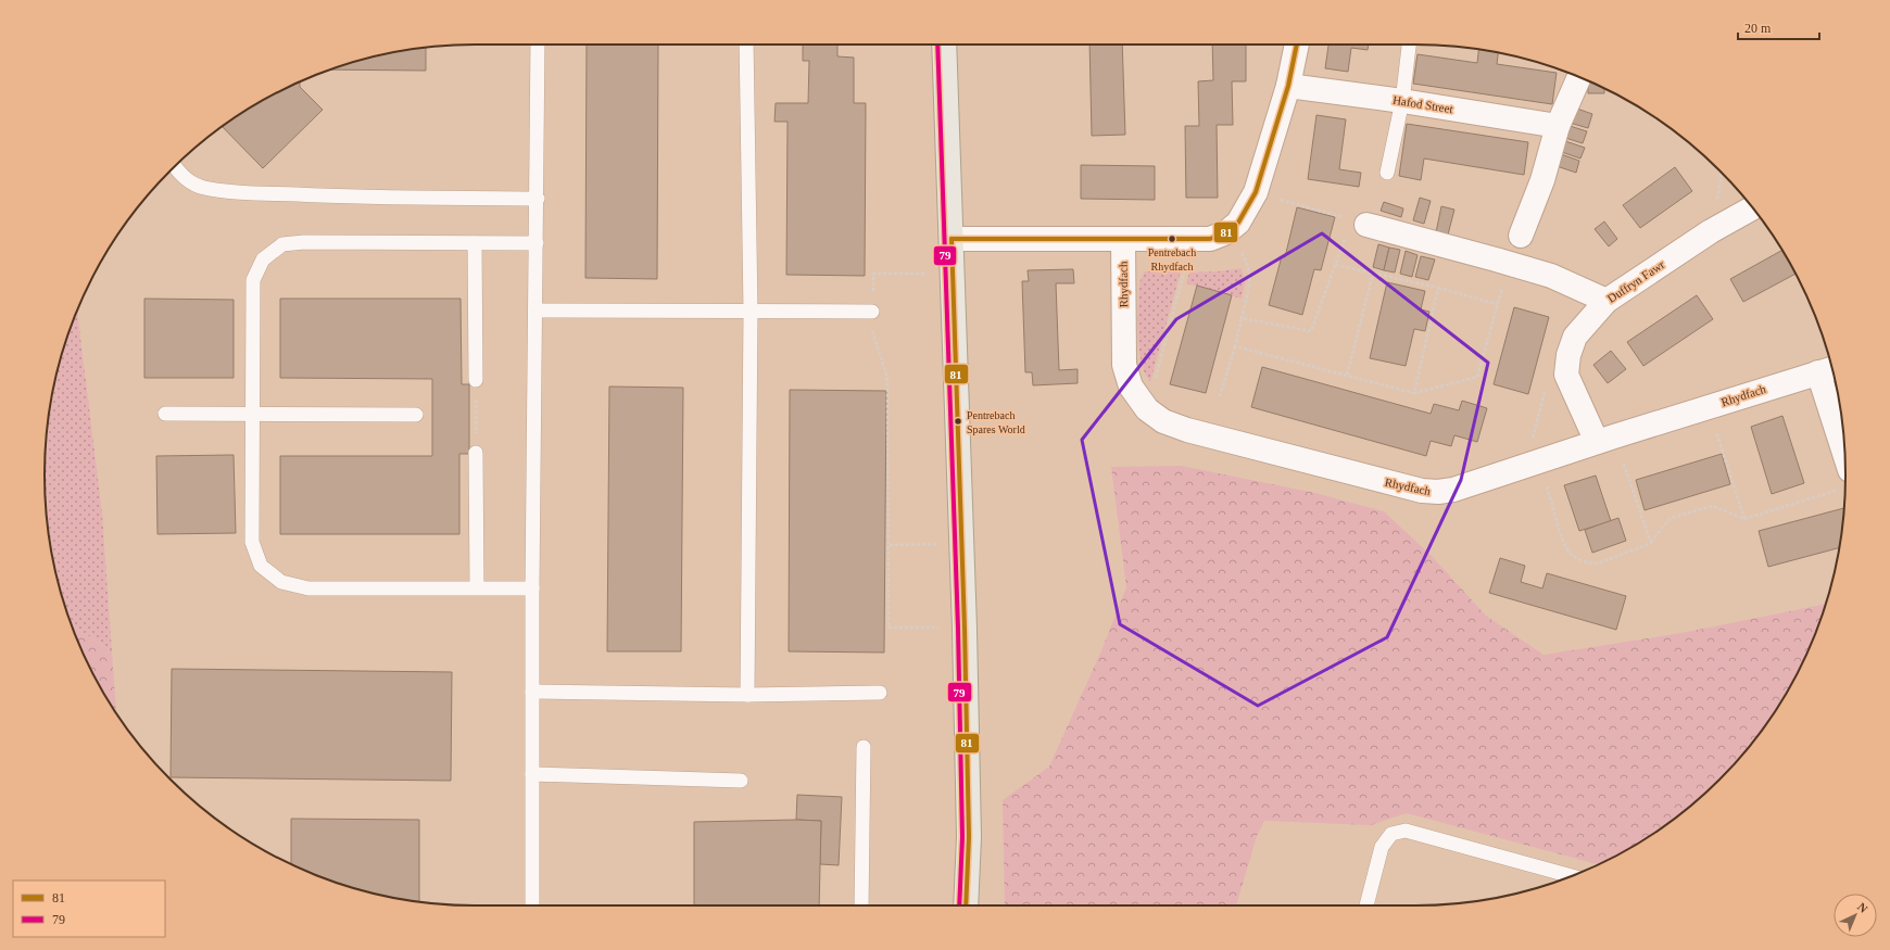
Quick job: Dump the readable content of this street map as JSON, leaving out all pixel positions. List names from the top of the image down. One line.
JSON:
{"streets":{"street":["Hafod Street","Duffryn Fawr","Rhydfach"]},"crossings":[["Duffryn Fawr","Rhydfach"]],"places":["Pentrebach Rhydfach","Pentrebach Spares World"],"lines":["transit line 81","transit line 79"],"legend":["81","79"],"scale_bar":"20 m","north":"top right"}
